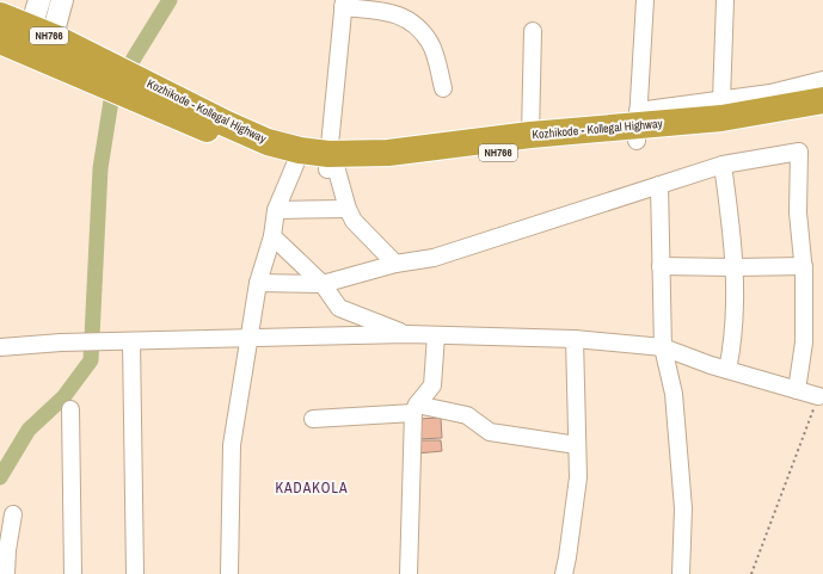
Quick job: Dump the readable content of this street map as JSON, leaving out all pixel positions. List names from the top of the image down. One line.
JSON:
{"streets":{"highway":["NH766","Kozhikode - Kollegal Highway"]},"districts":["KADAKOLA"]}
